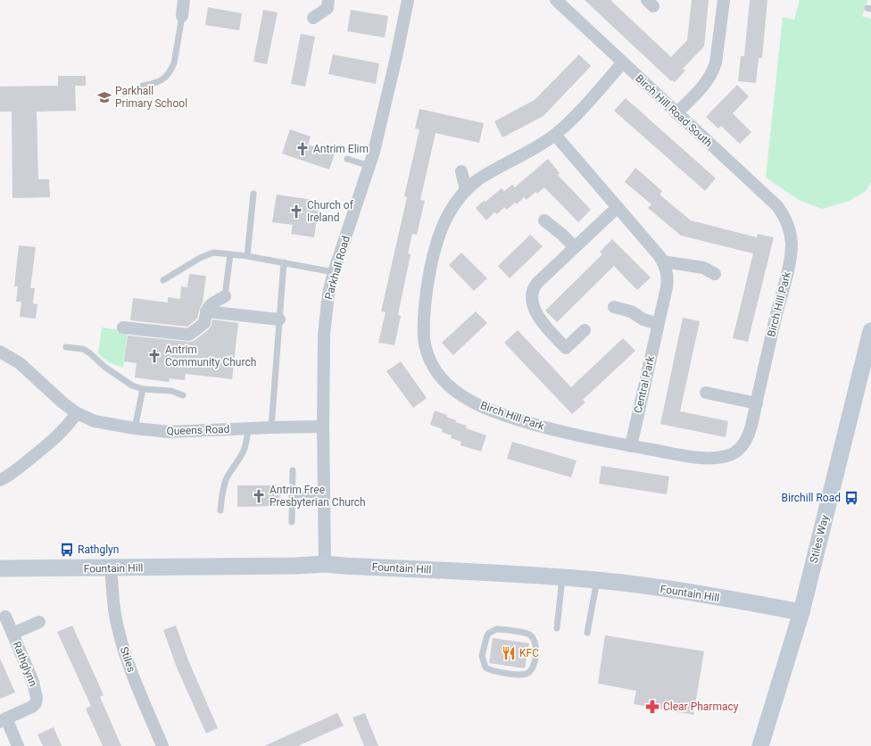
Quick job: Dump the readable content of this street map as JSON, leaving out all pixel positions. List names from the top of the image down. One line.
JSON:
{"streets":{"street":["Birch Hill Road South","Parkhall Road","Birch Hill Park","Central Park","Queens Road","Stiles Way","Fountain Hill","Stiles","Rathglynn"]},"crossings":[["Birch Hill Road South","Birch Hill Park"],["Parkhall Road","Queens Road"],["Parkhall Road","Fountain Hill"],["Birch Hill Park","Central Park"],["Stiles Way","Fountain Hill"],["Fountain Hill","Stiles"]],"places":{"school or university":["Parkhall Primary School"],"church":["Antrim Elim","Church of Ireland","Antrim Community Church","Antrim Free Presbyterian Church"],"bus stop":["Birchill Road","Rathglyn"],"restaurant":["KFC"],"pharmacy":["Clear Pharmacy"]}}
